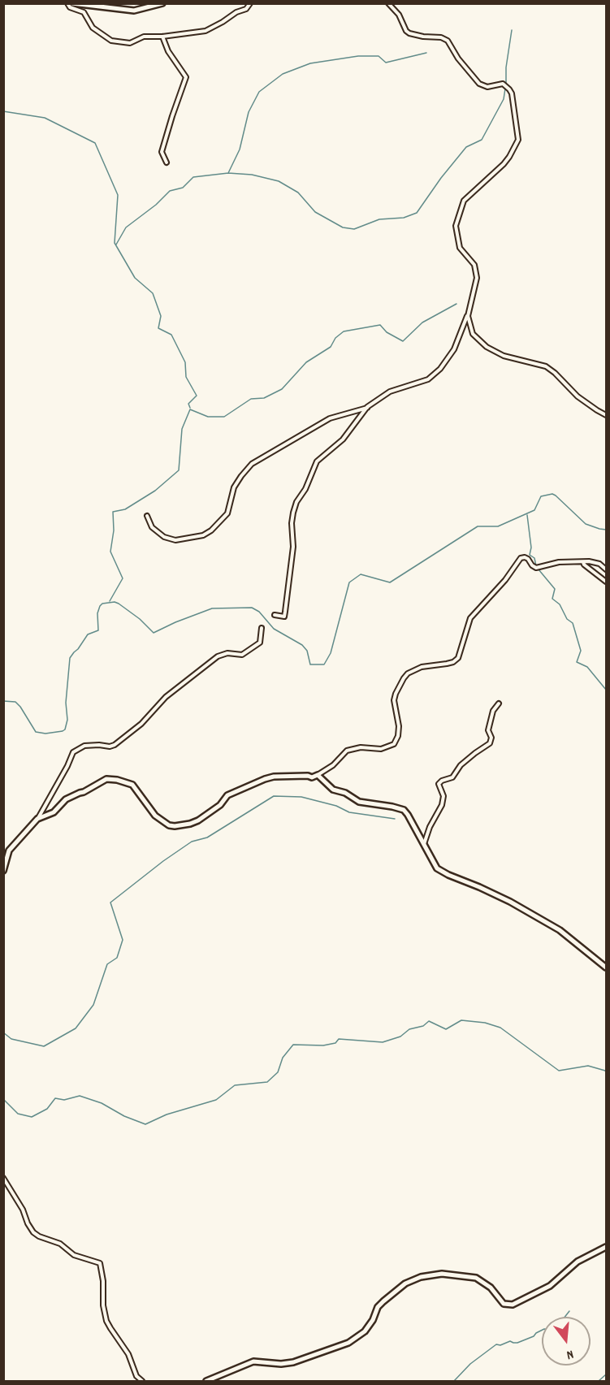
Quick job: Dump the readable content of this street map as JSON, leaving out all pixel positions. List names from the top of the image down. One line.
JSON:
{"north":"bottom"}
